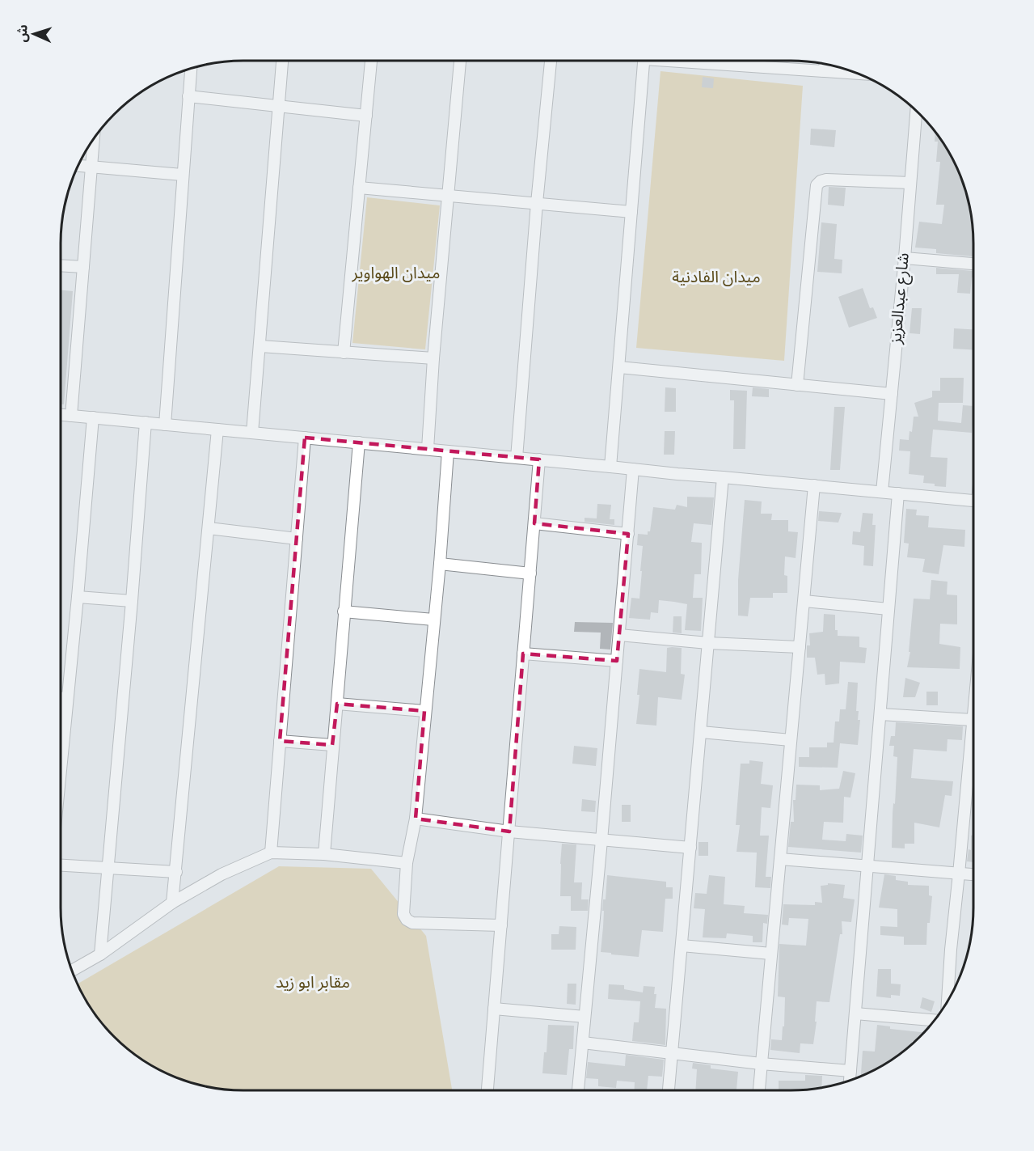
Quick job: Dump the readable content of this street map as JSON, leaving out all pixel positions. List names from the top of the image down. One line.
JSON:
{"streets":{"street":["شارع عبدالعزيز"]},"parks":["ميدان الهواوير","ميدان الفادنية","مقابر ابو زيد"],"north":"left"}
